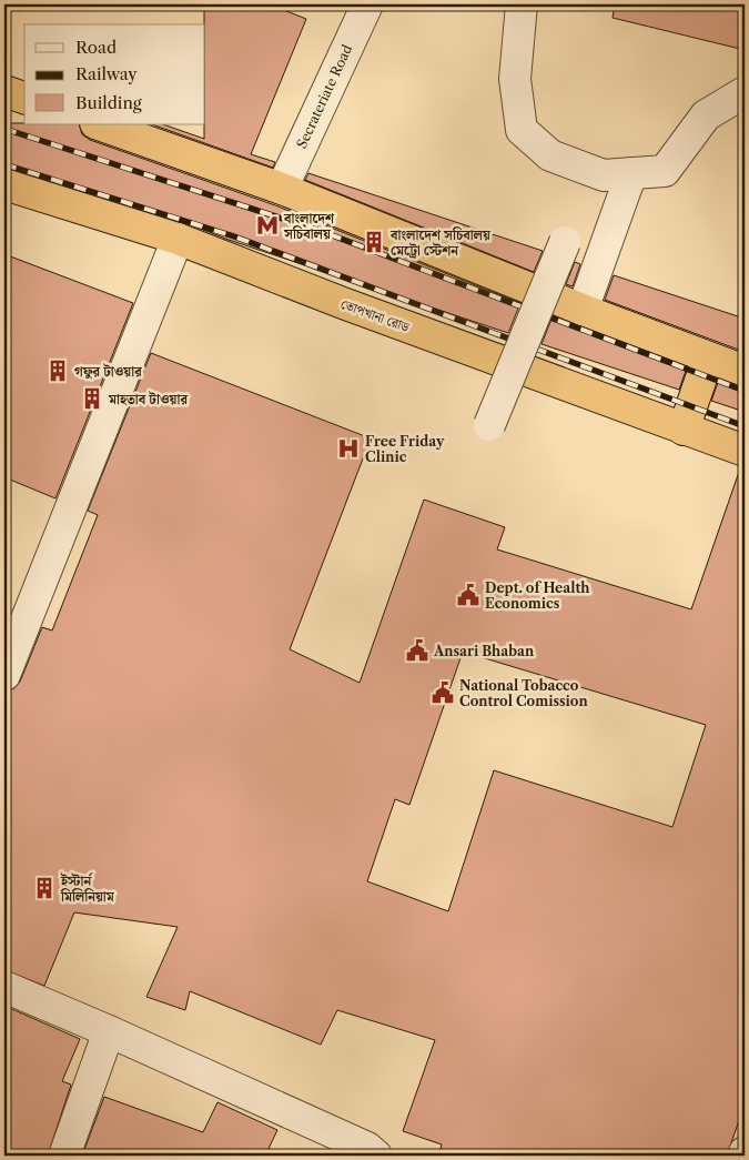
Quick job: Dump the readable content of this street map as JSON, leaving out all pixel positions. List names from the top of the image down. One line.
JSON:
{"streets":{"highway":["তোপখানা রোড"],"street":["Secrateriate Road"]},"places":{"metro station":["বাংলাদেশ সচিবালয়"],"building":["বাংলাদেশ সচিবালয় মেট্রো স্টেশন","গফুর টাওয়ার","মাহতাব টাওয়ার","ইস্টার্ন মিলিনিয়াম"],"hospital":["Free Friday Clinic"],"public building":["Dept. of Health Economics","Ansari Bhaban","National Tobacco Control Comission"]},"legend":["Road","Railway","Building"]}
